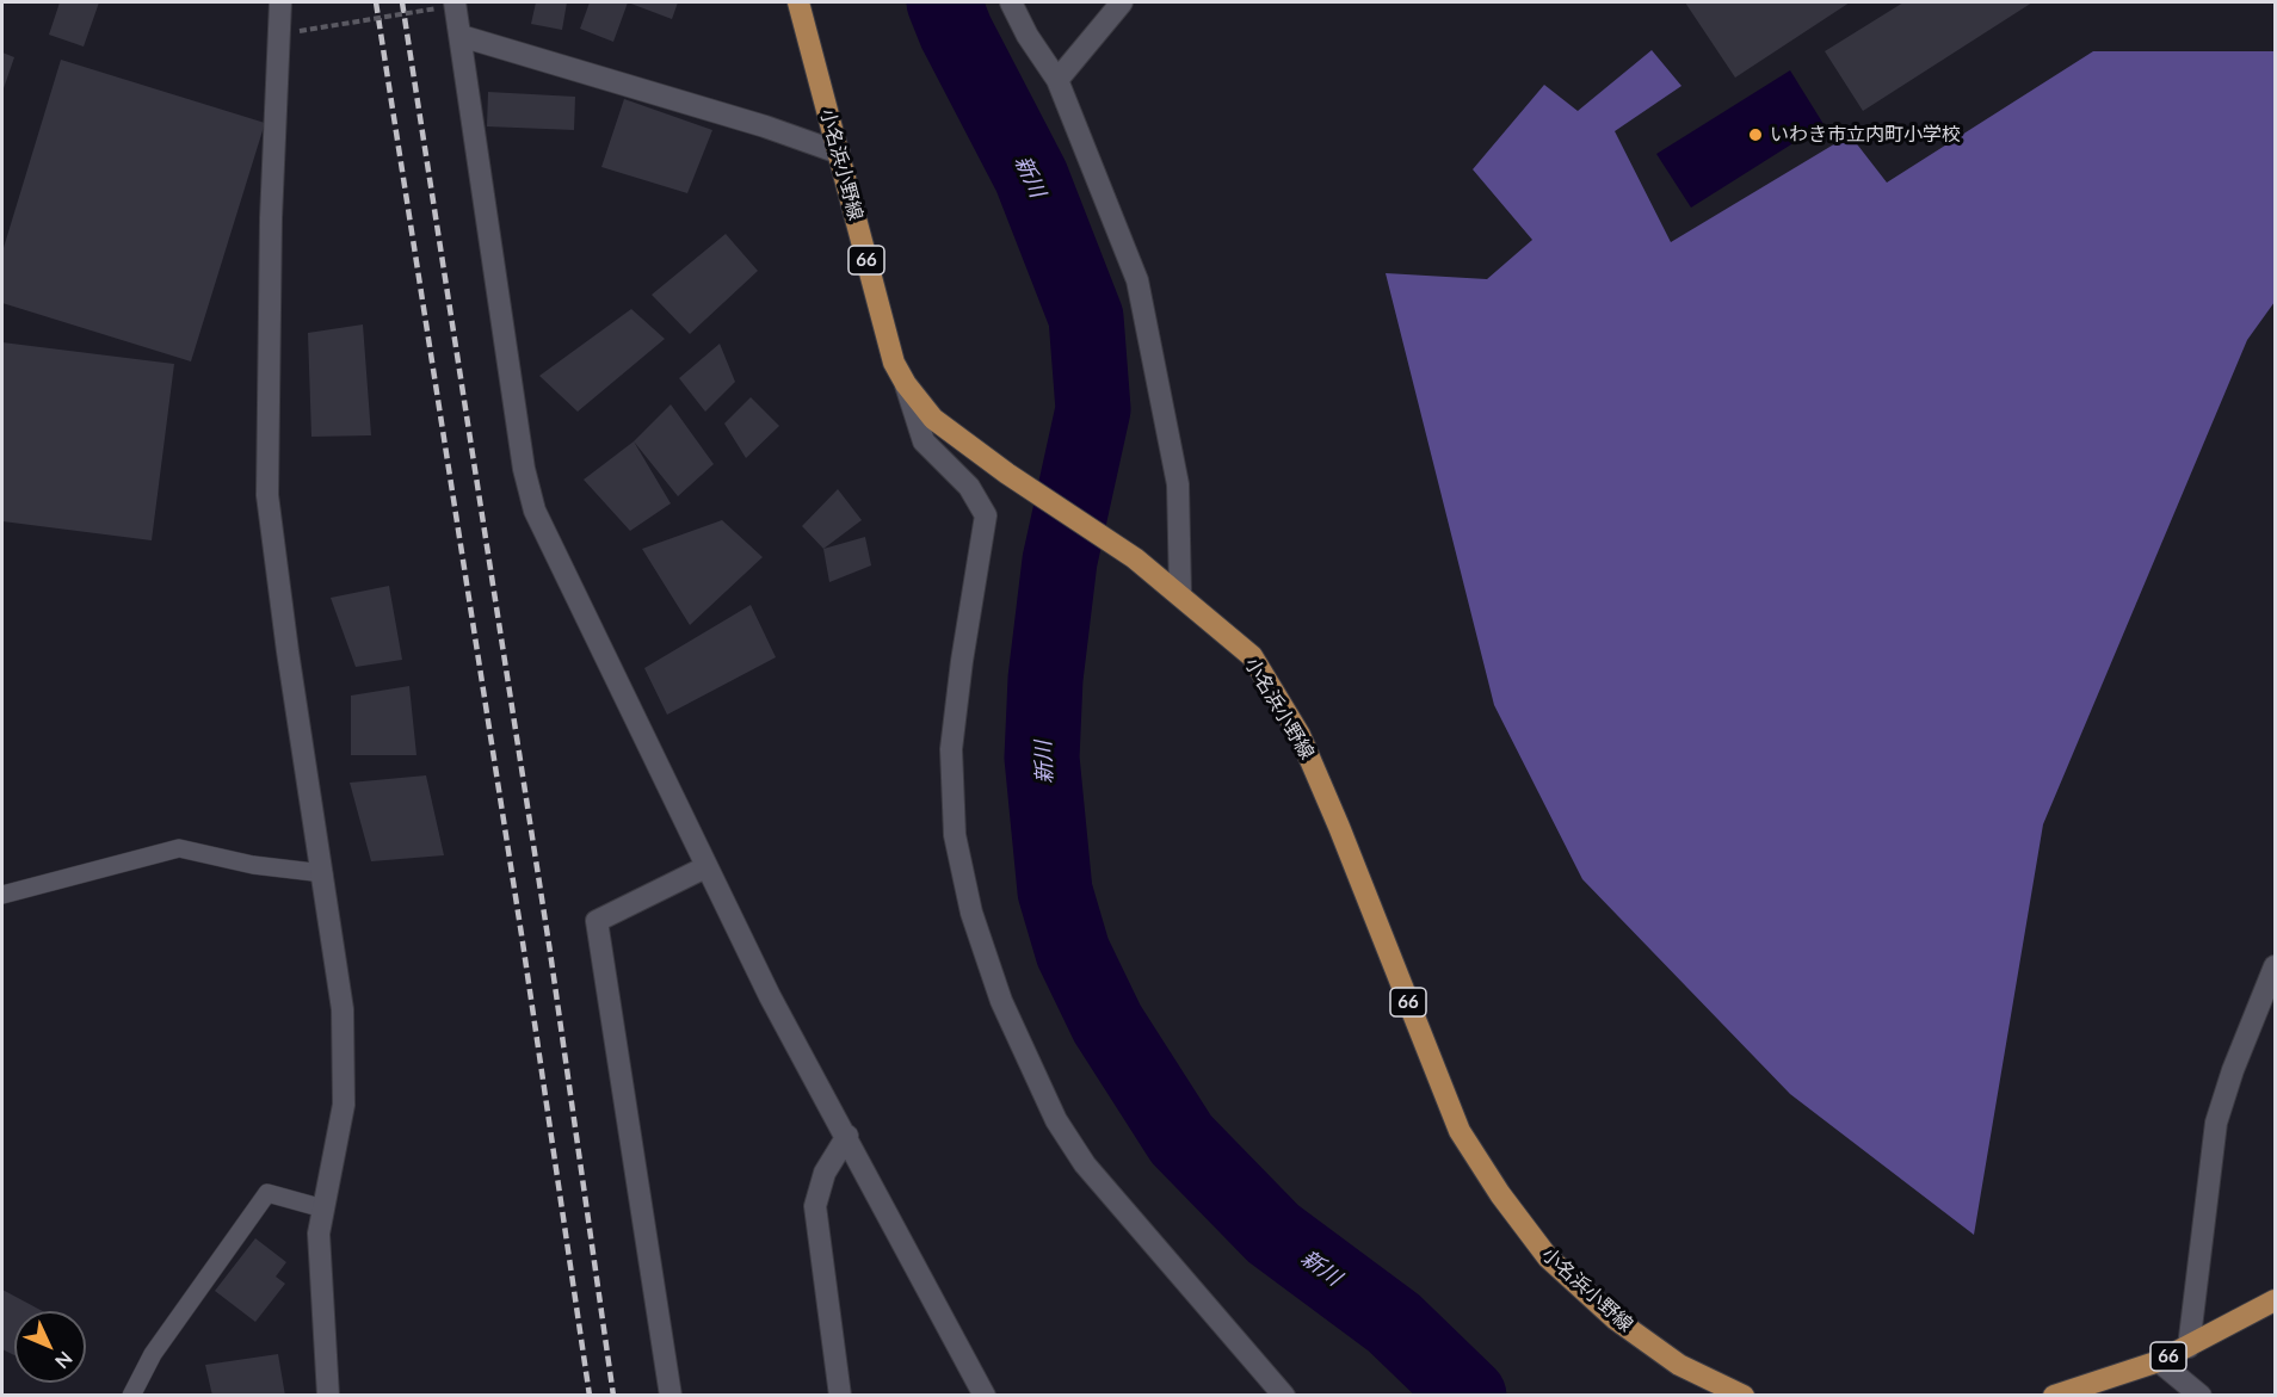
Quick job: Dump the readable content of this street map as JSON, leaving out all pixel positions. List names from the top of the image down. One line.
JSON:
{"streets":{"main road":["小名浜小野線","66"]},"water":["新川"],"places":["いわき市立内町小学校"],"north":"bottom right"}
